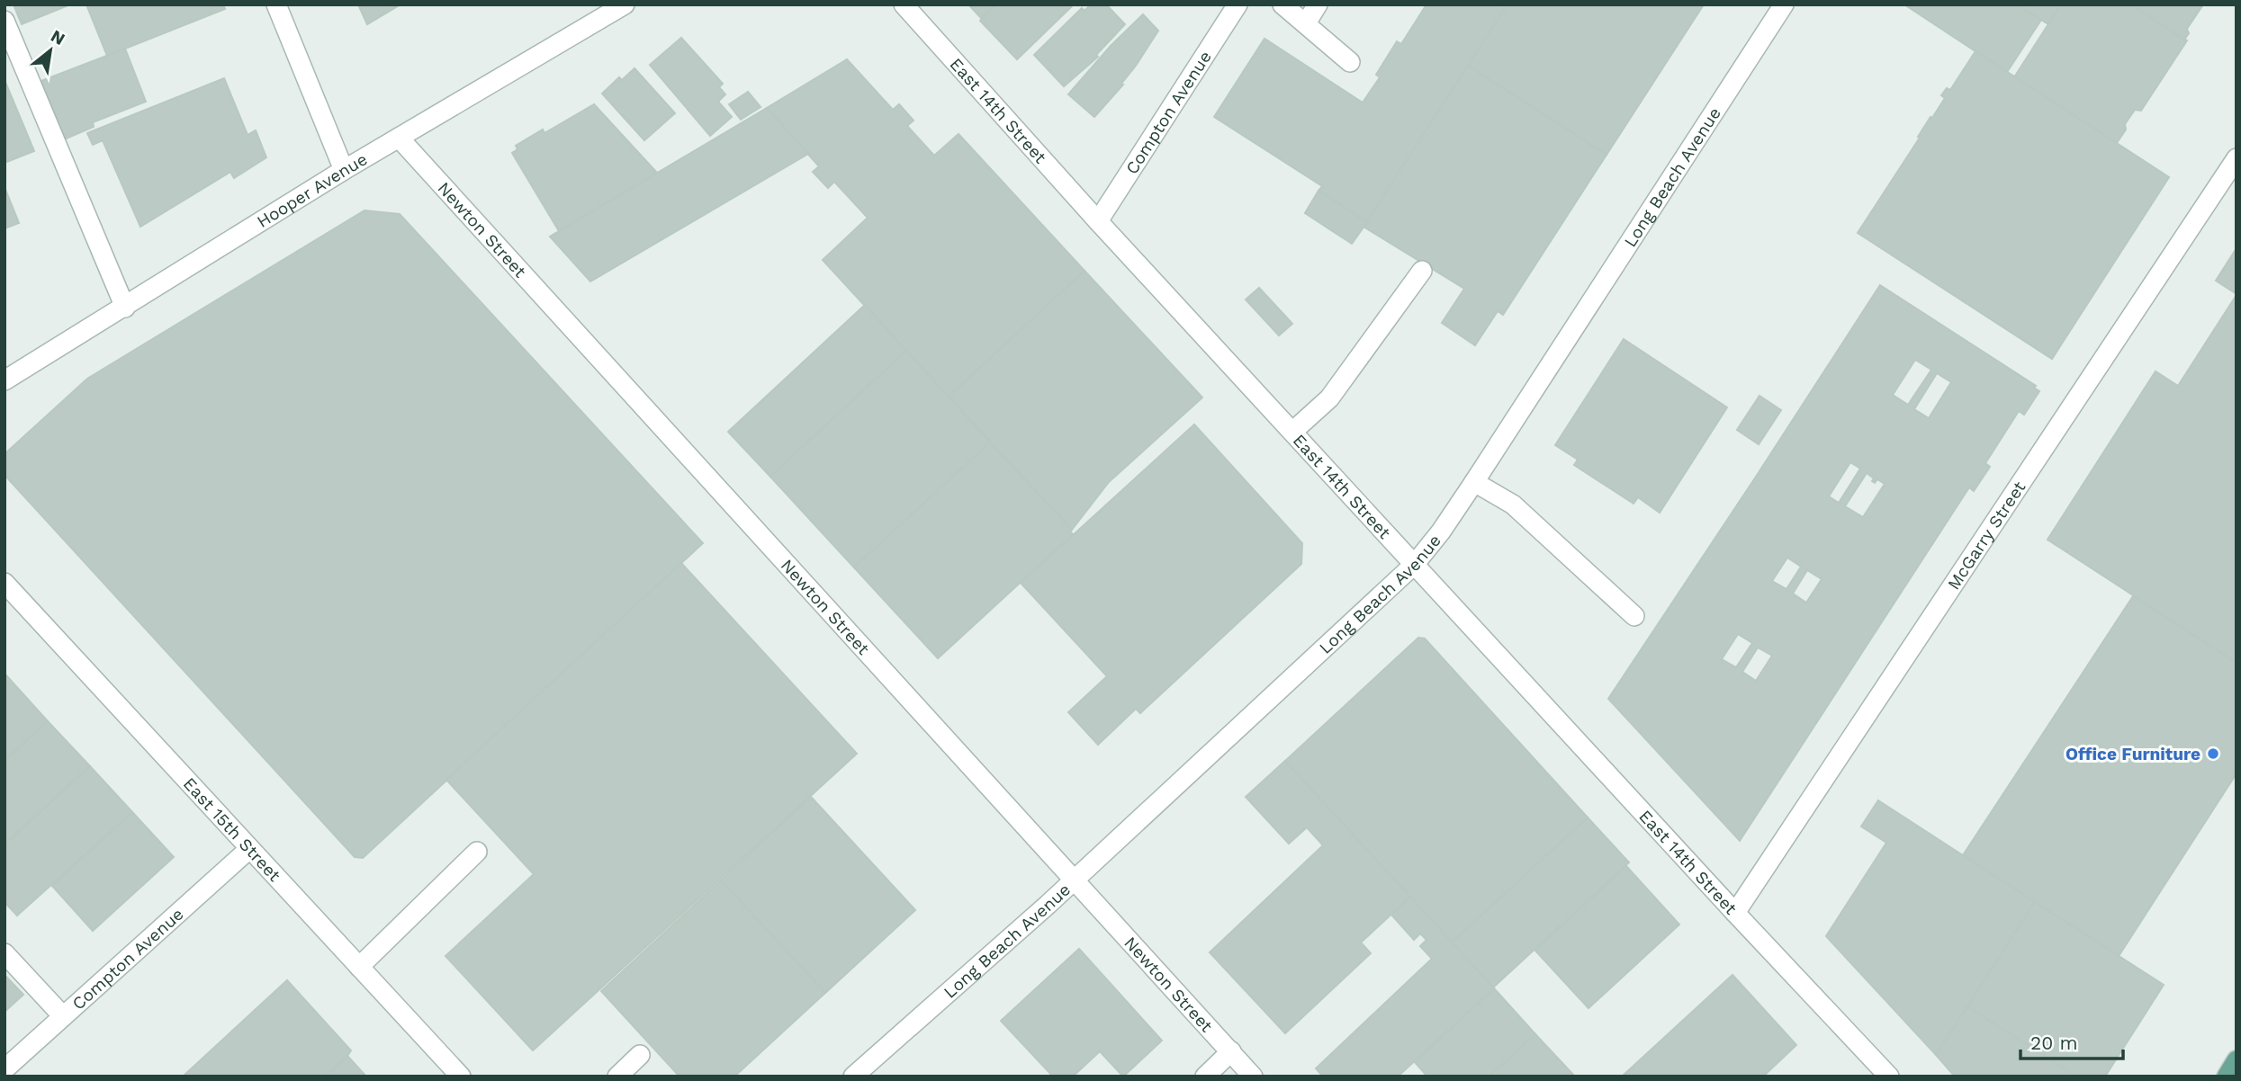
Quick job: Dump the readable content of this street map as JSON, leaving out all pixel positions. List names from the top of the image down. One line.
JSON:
{"streets":{"street":["East 14th Street","Compton Avenue","Long Beach Avenue","Hooper Avenue","Newton Street","McGarry Street","East 15th Street"]},"crossings":[["East 14th Street","Compton Avenue"],["East 14th Street","Long Beach Avenue"],["East 14th Street","McGarry Street"],["Compton Avenue","East 15th Street"],["Long Beach Avenue","Newton Street"],["Hooper Avenue","Newton Street"]],"places":["Office Furniture"],"scale_bar":"20 m","north":"top right"}
